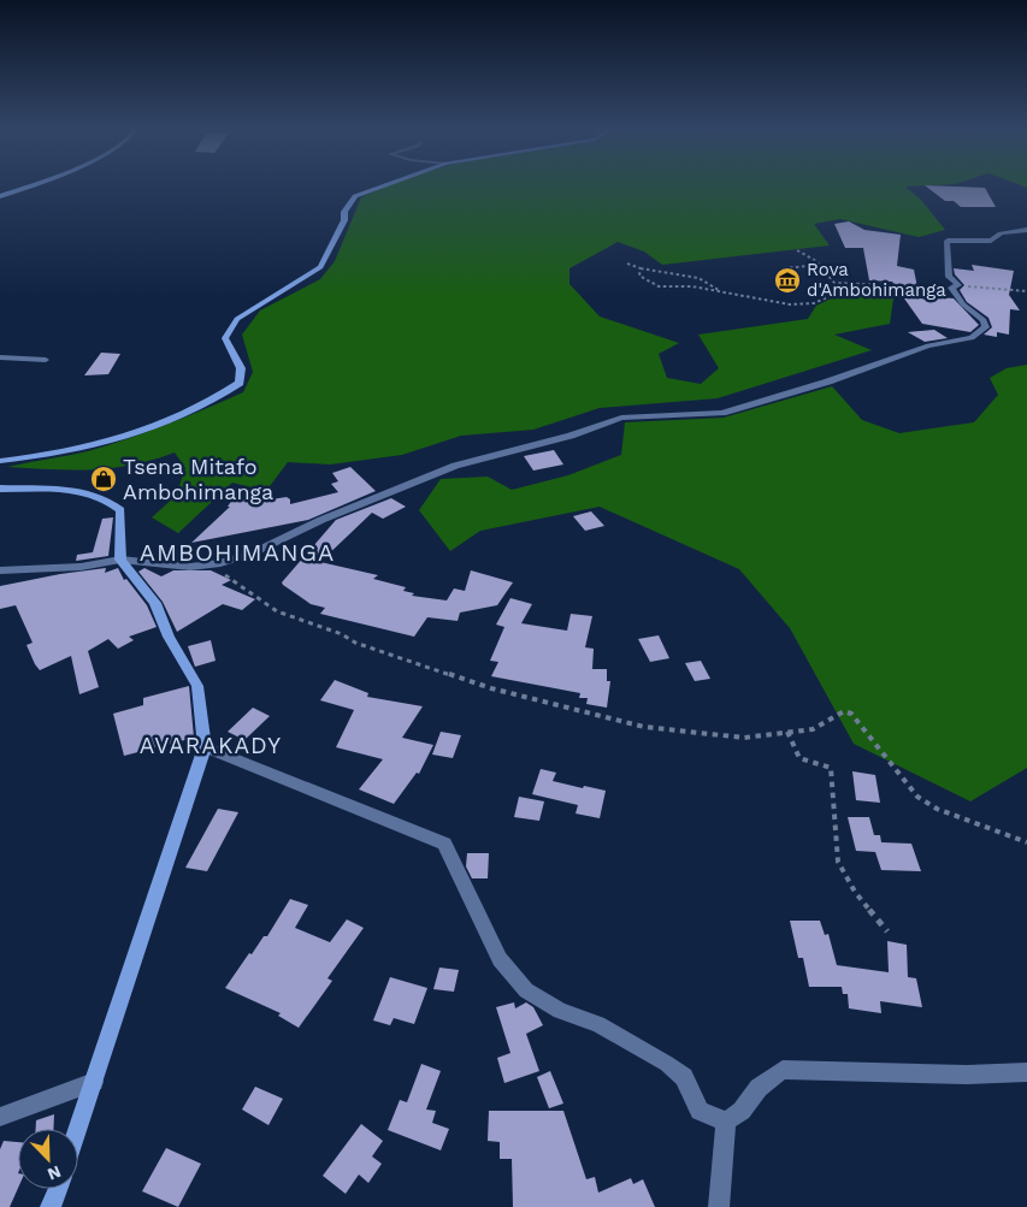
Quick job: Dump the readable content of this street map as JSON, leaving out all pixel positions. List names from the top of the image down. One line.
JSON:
{"districts":["AMBOHIMANGA","AVARAKADY"],"places":{"museum":["Rova d'Ambohimanga"],"shop":["Tsena Mitafo Ambohimanga"]},"north":"bottom right"}
